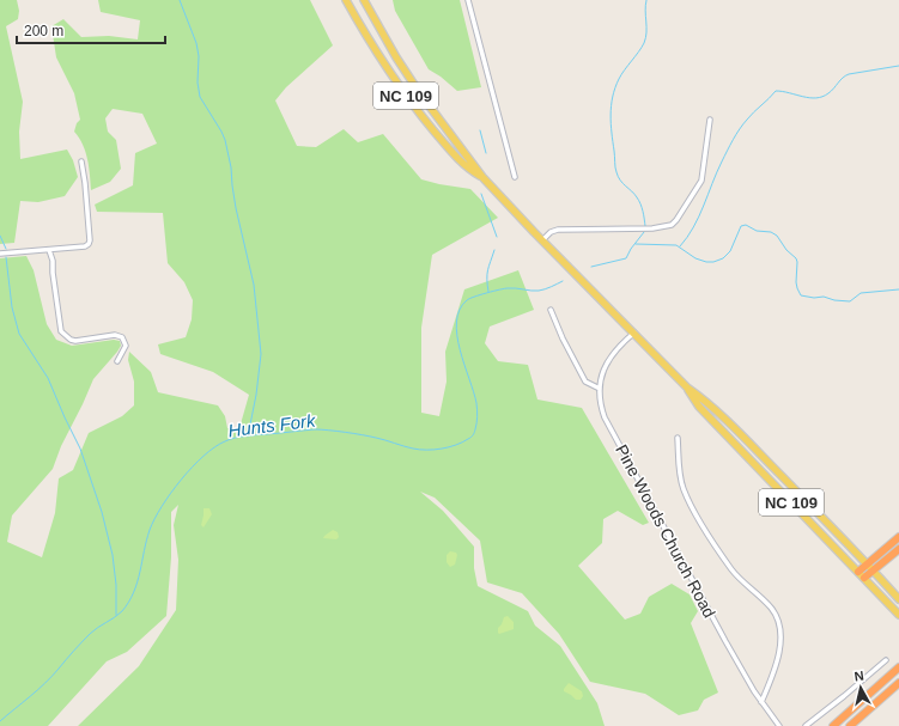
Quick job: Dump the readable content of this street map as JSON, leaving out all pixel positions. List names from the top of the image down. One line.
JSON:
{"streets":{"main road":["NC 109"],"street":["Pine Woods Church Road"]},"crossings":[["NC 109","Pine Woods Church Road"]],"water":["Hunts Fork"],"scale_bar":"200 m","north":"top"}
